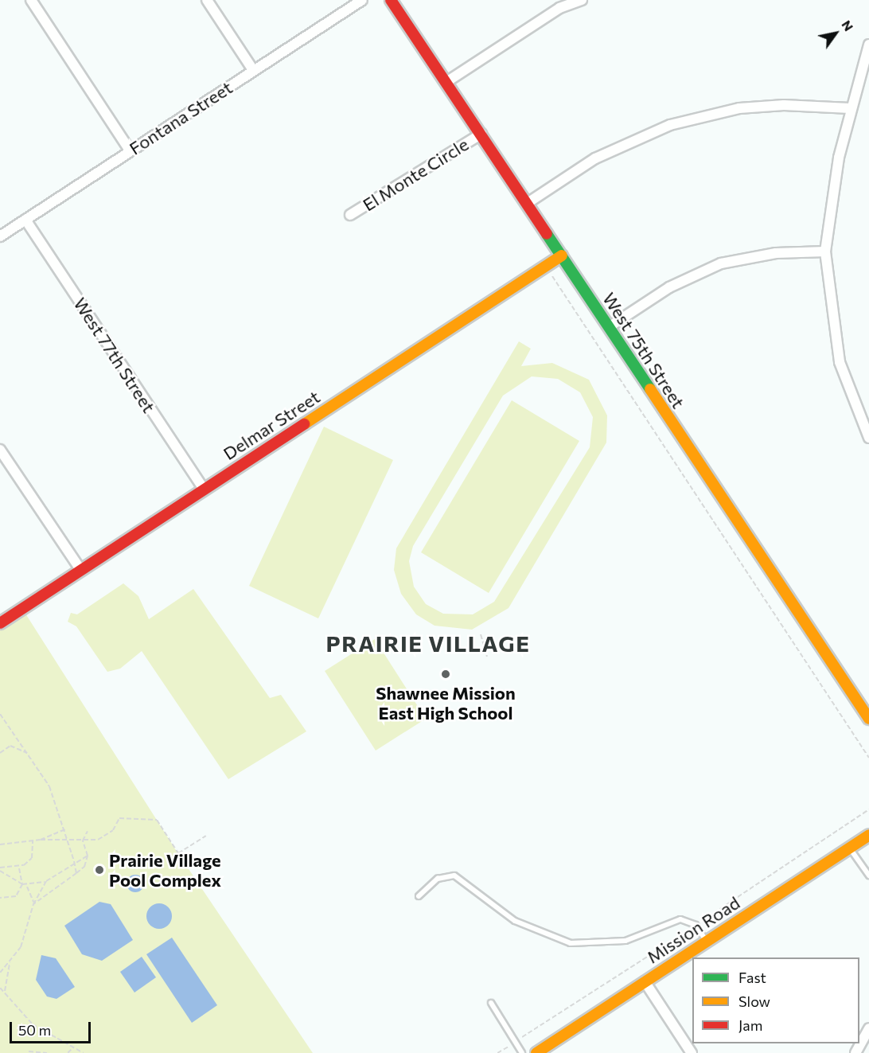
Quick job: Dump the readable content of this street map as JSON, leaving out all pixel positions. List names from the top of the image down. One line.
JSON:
{"streets":{"main road":["West 75th Street","Delmar Street","Mission Road"],"street":["Fontana Street","El Monte Circle","West 77th Street"]},"crossings":[["Fontana Street","West 77th Street"],["El Monte Circle","West 75th Street"],["West 75th Street","Delmar Street"],["West 77th Street","Delmar Street"]],"districts":["PRAIRIE VILLAGE"],"places":["Shawnee Mission East High School","Prairie Village Pool Complex"],"legend":["Fast","Slow","Jam"],"scale_bar":"50 m","north":"top right"}
